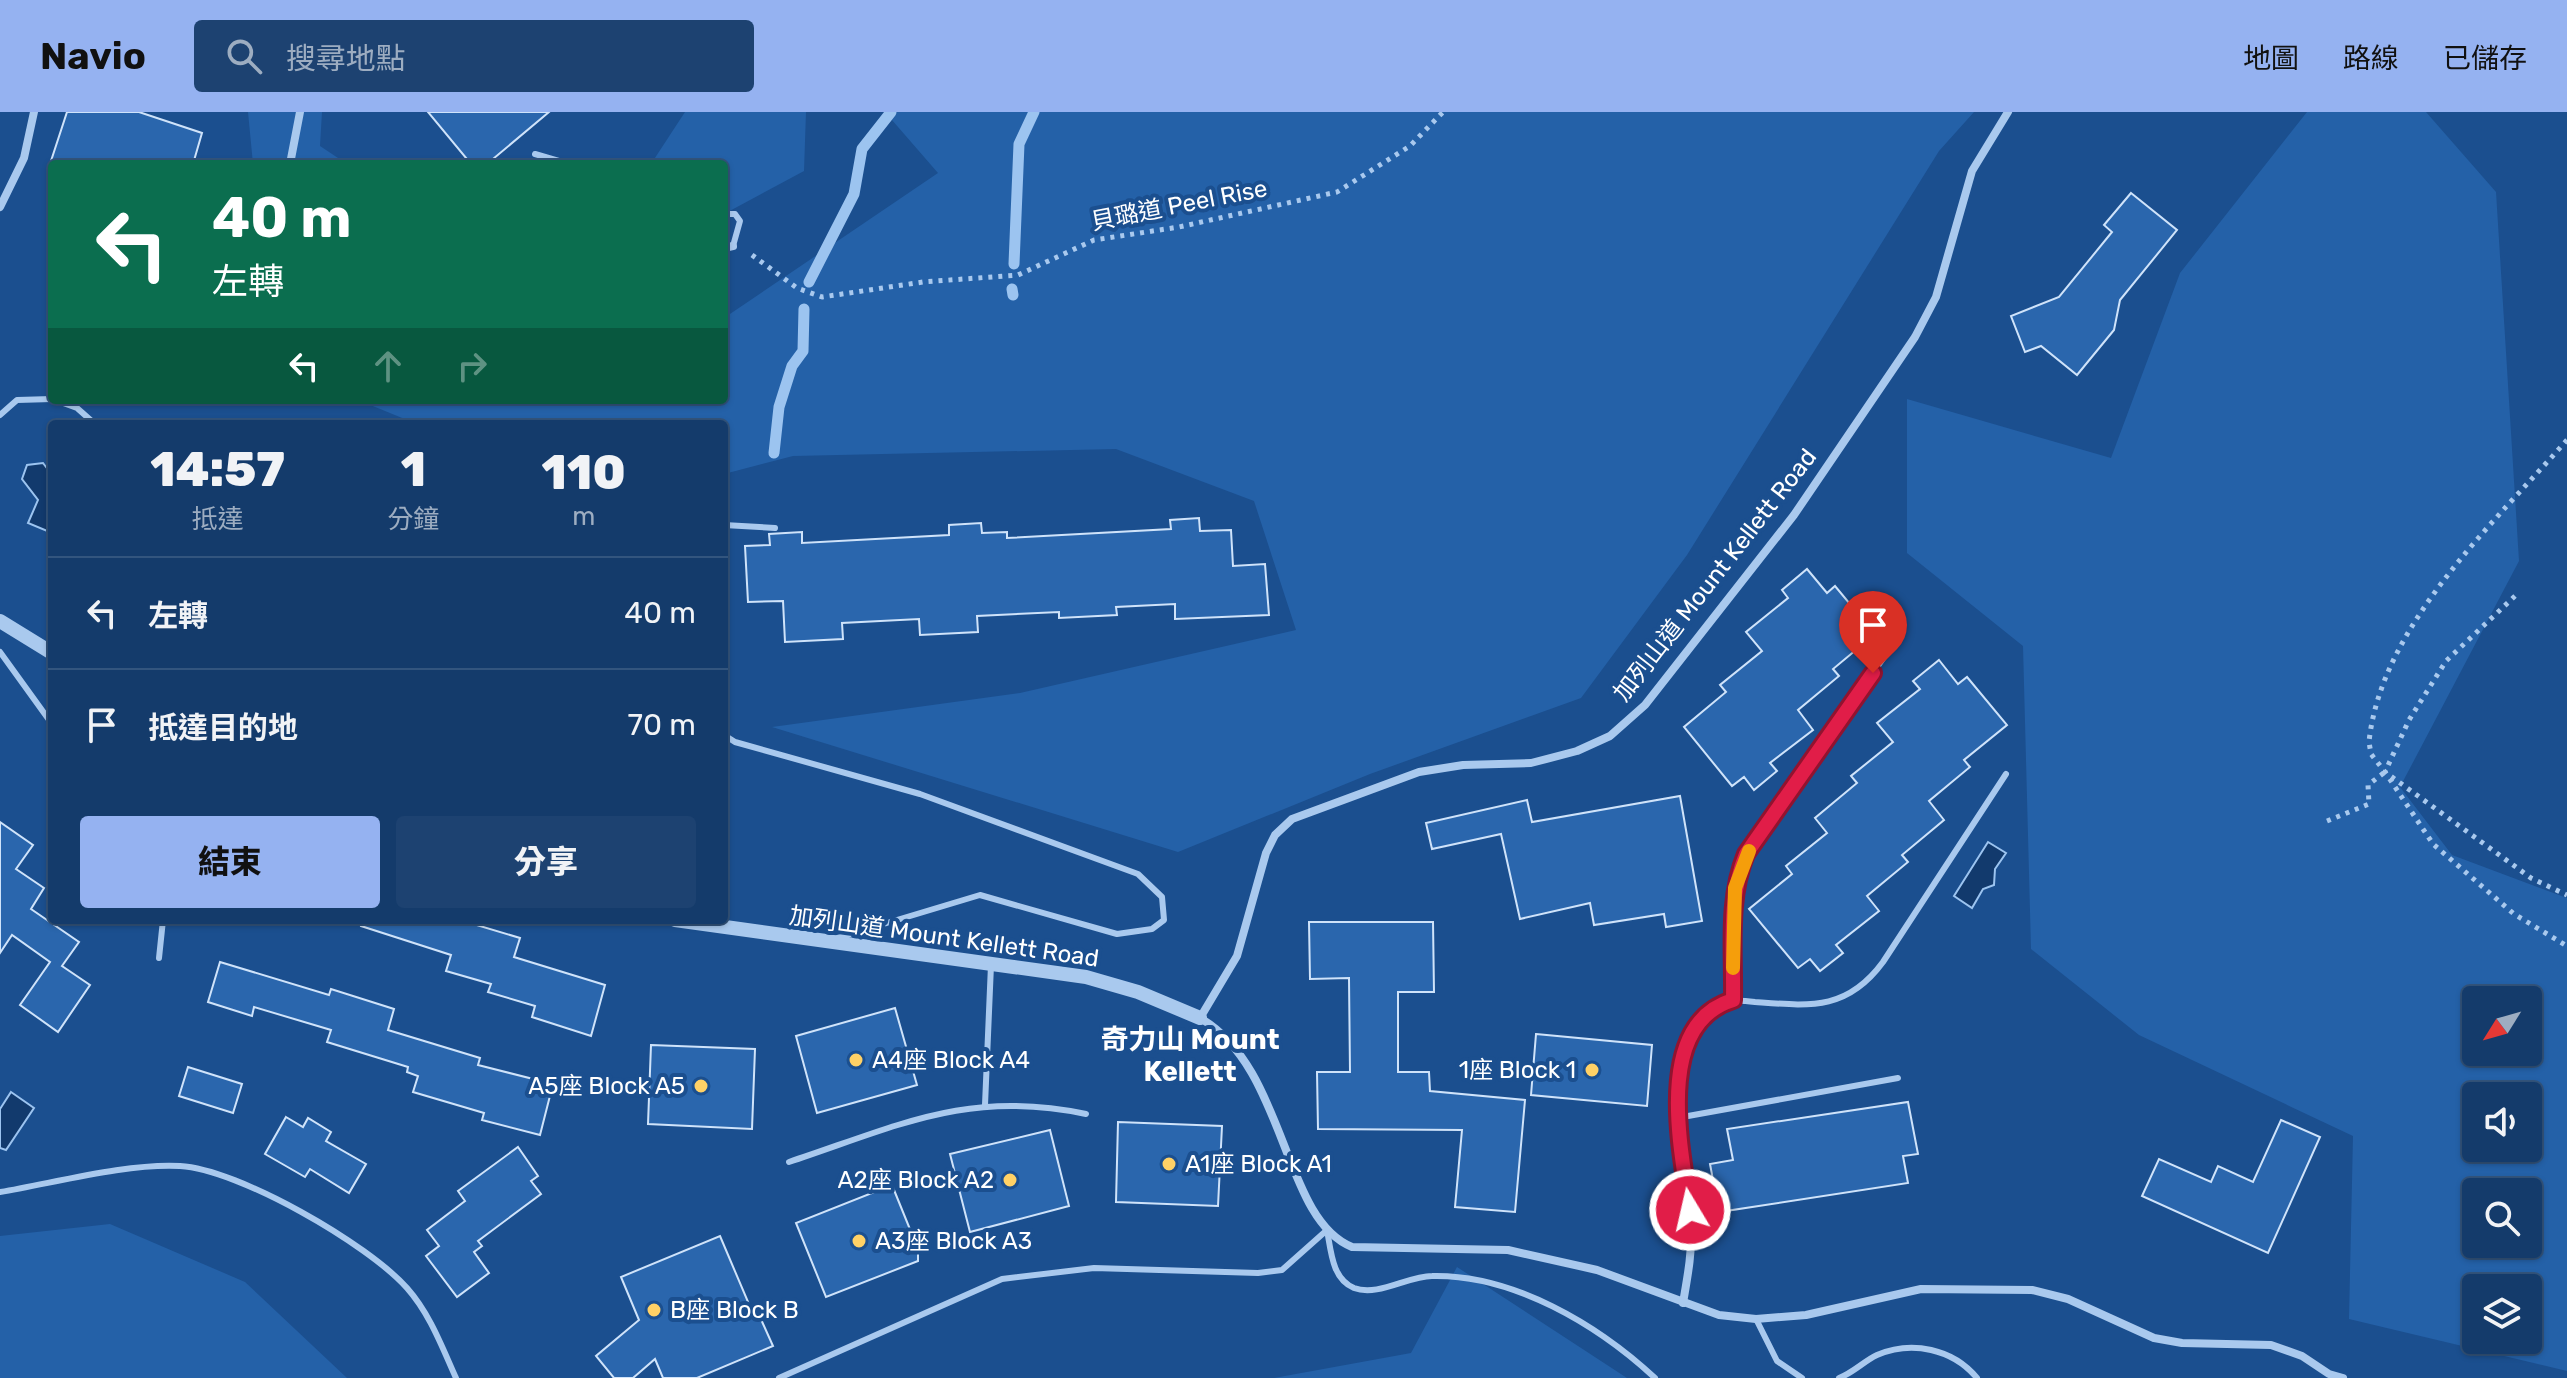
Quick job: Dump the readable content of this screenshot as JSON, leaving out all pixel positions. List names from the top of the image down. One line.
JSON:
{"streets":{"street":["加列山道 Mount Kellett Road"],"path":["貝璐道 Peel Rise"]},"districts":["奇力山 Mount Kellett"],"places":["A4座 Block A4","1座 Block 1","A5座 Block A5","A1座 Block A1","A2座 Block A2","A3座 Block A3","B座 Block B"],"north":"bottom left","page":{"header":"Navio","search":"搜尋地點","nav":["地圖","路線","已儲存"],"turn":["40 m","左轉"],"eta":["14:57","抵達","1","分鐘","110","m"],"list":[{"name":"左轉","value":"40 m"},{"name":"抵達目的地","value":"70 m"}],"buttons":["結束","分享"]}}
